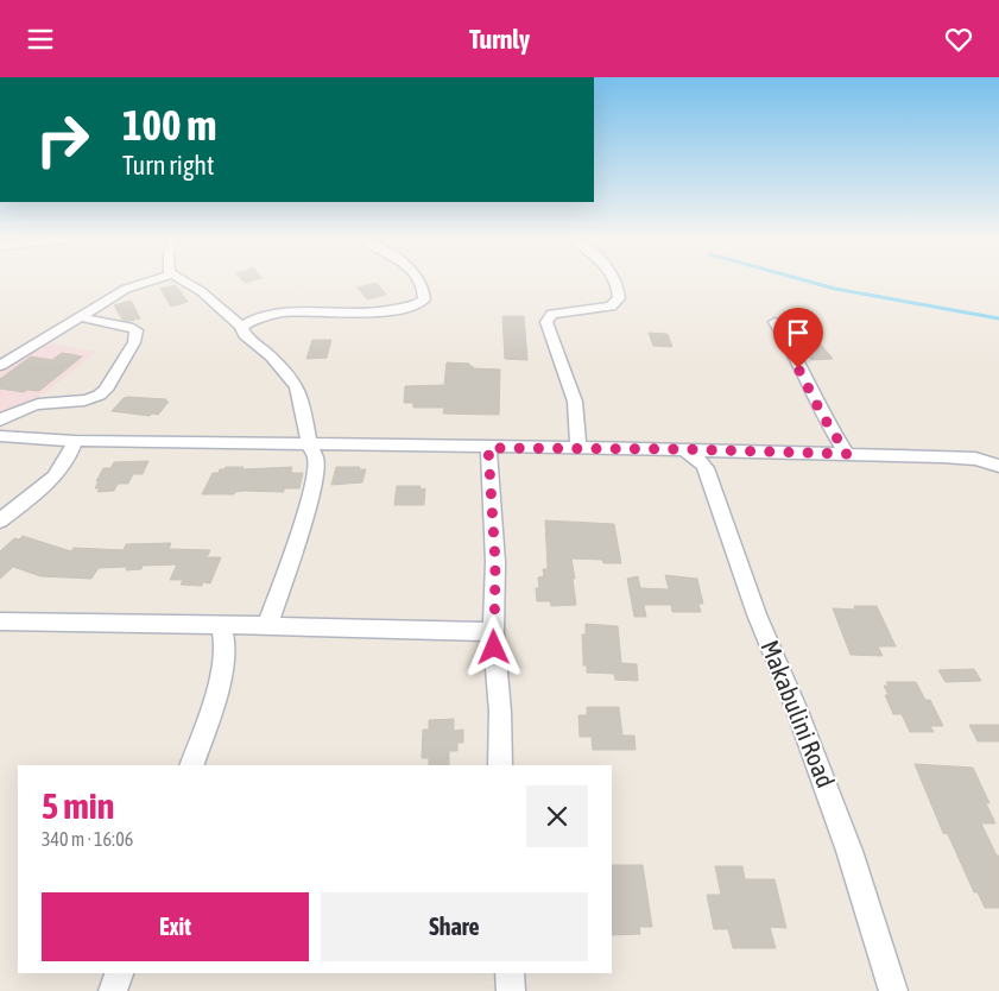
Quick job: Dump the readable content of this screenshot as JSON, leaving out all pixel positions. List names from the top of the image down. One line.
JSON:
{"streets":{"street":["Makabulini Road"]},"page":{"header":"Turnly","turn":["100 m","Turn right"],"heading":["5 min","340 m · 16:06"],"buttons":["Exit","Share"]}}
